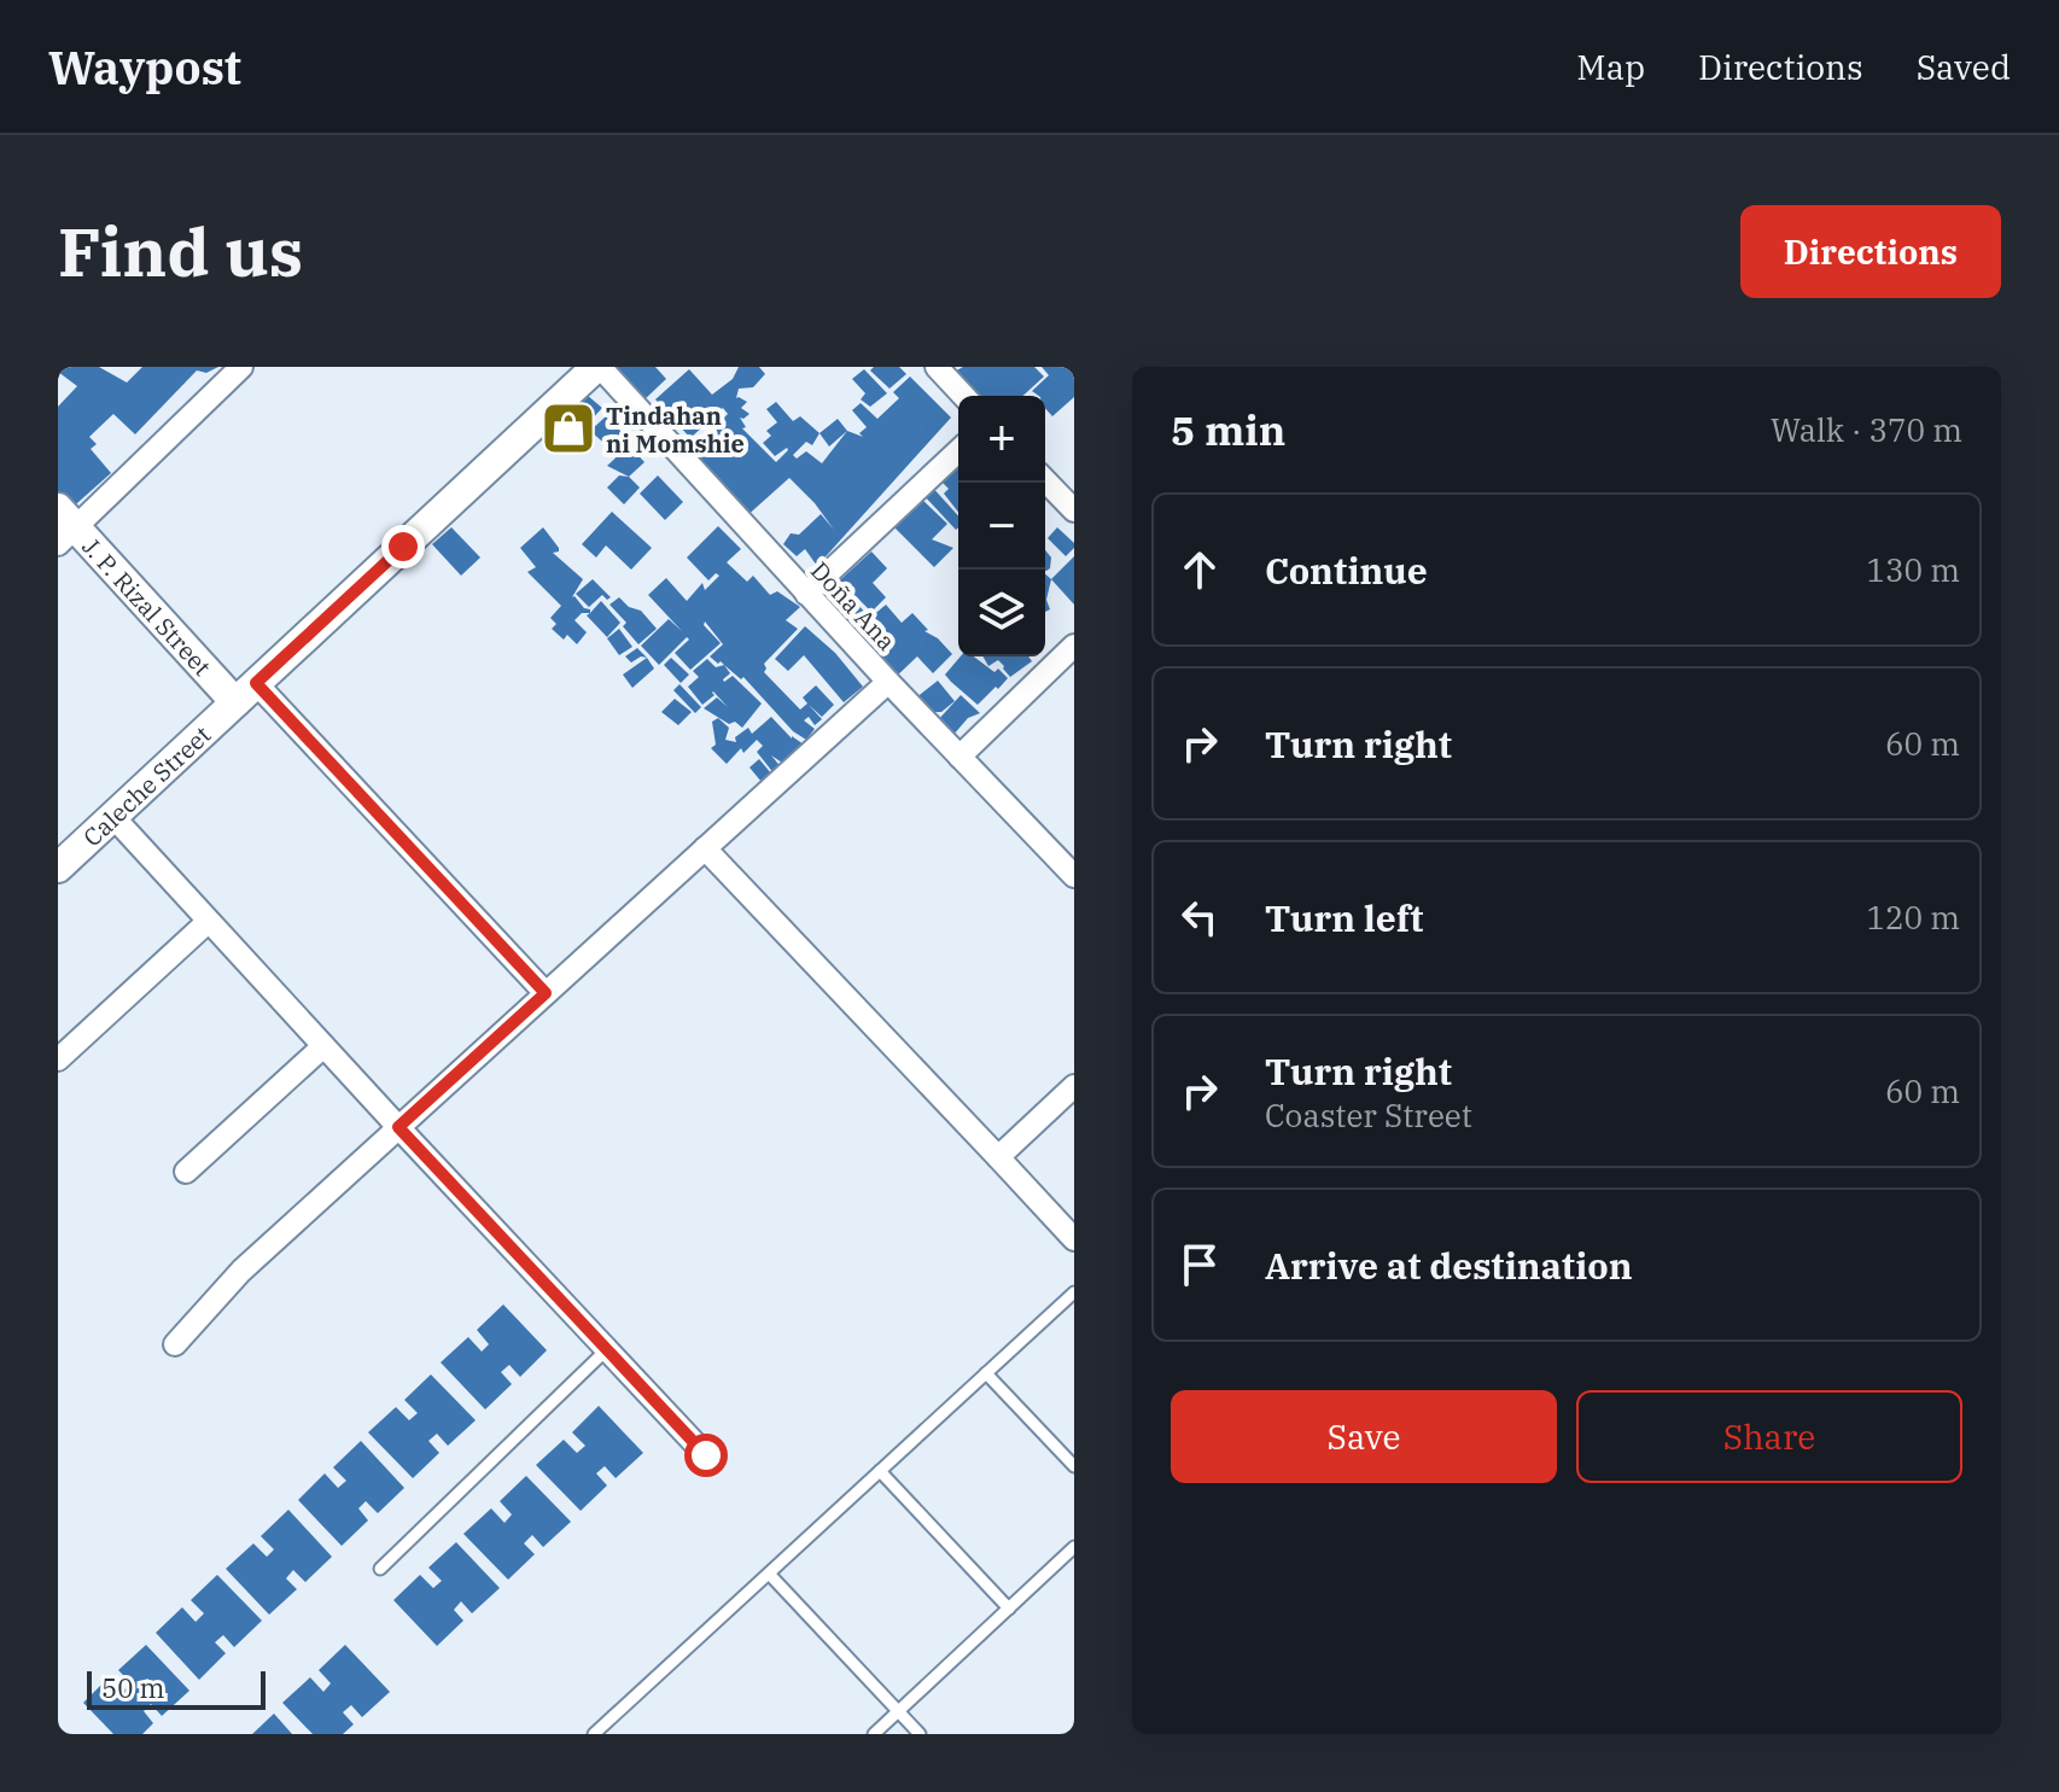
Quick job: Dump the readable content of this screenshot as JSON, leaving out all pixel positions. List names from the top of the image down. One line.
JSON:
{"streets":{"street":["J. P. Rizal Street","Doña Ana","Caleche Street"]},"crossings":[["J. P. Rizal Street","Caleche Street"],["Doña Ana","Caleche Street"]],"places":{"shop":["Tindahan ni Momshie"]},"scale_bar":"50 m","page":{"header":"Waypost","nav":["Map","Directions","Saved"],"buttons":["Directions",["Save","Share"]],"title":"Find us","heading":["5 min","Walk · 370 m"],"map_buttons":["+","−"],"list":[["Continue","130 m"],["Turn right","60 m"],["Turn left","120 m"],["Turn right","Coaster Street","60 m"],"Arrive at destination"],"scale":"50 m"}}
